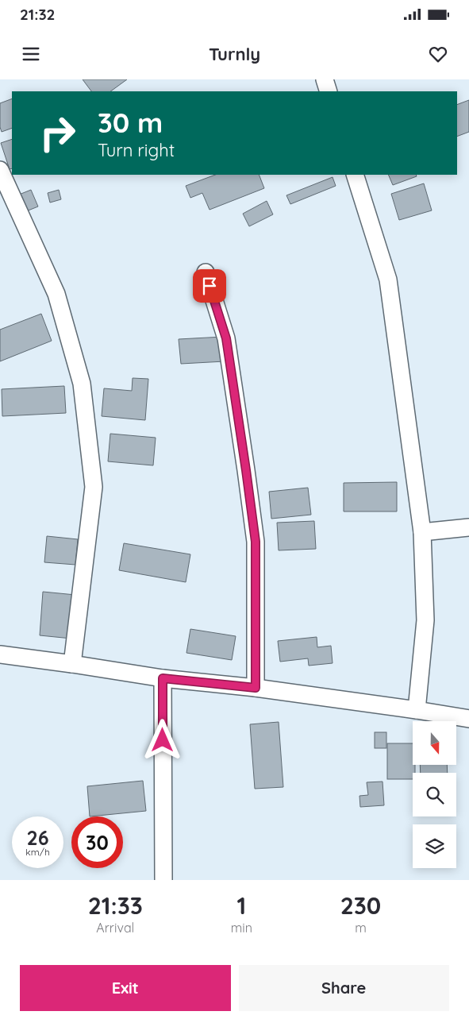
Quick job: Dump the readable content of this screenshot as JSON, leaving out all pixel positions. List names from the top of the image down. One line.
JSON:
{"north":"bottom","page":{"status":"21:32","header":"Turnly","turn":["30 m","Turn right"],"speed":"26 km/h","limit":"30","eta":["21:33","Arrival","1","min","230","m"],"buttons":["Exit","Share"]}}
